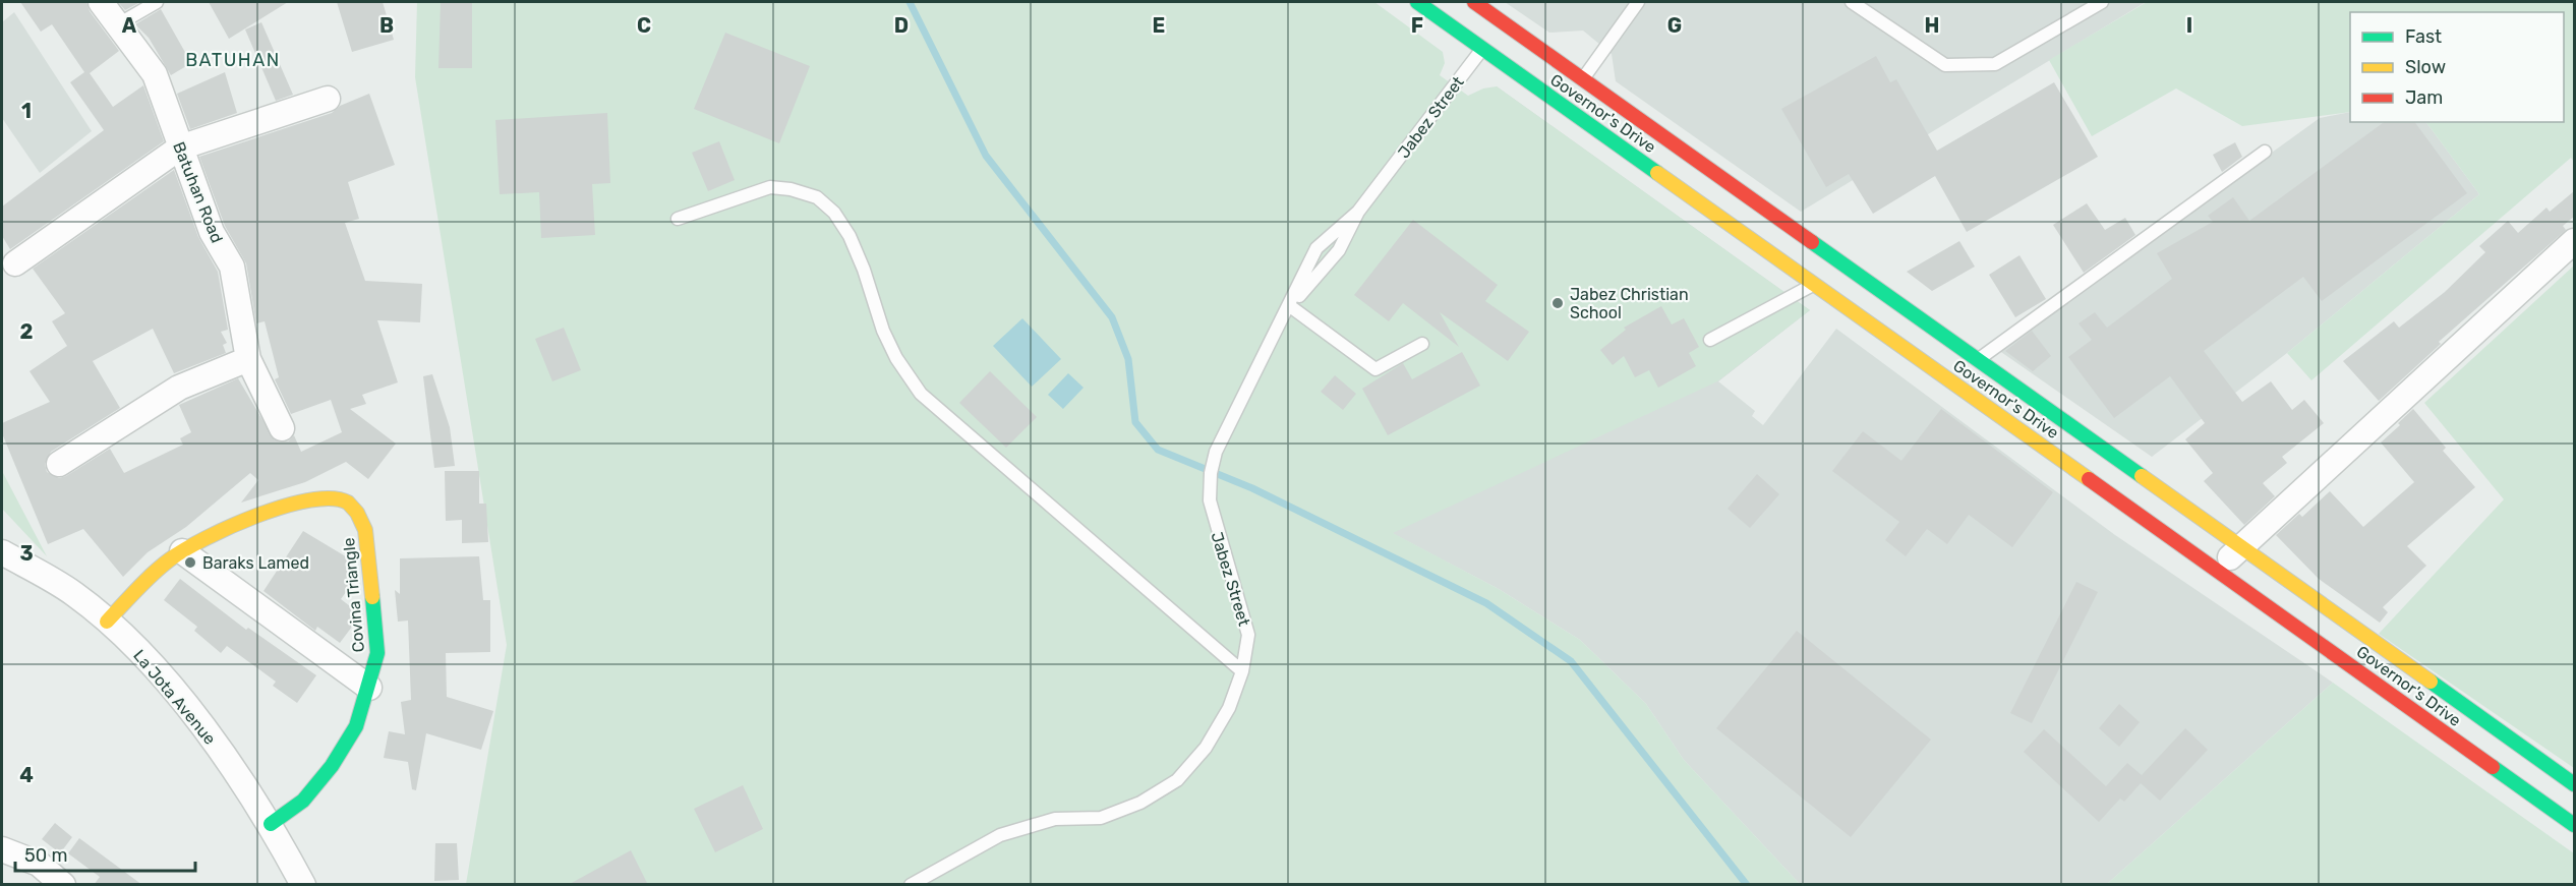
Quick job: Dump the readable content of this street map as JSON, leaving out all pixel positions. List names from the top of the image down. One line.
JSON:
{"streets":{"main road":["Governor's Drive","Covina Triangle"],"street":["Batuhan Road","La Jota Avenue"],"lane":["Jabez Street"]},"crossings":[["Governor's Drive","Jabez Street"],["Covina Triangle","La Jota Avenue"]],"districts":["BATUHAN"],"places":["Jabez Christian School","Baraks Lamed"],"legend":["Fast","Slow","Jam"],"scale_bar":"50 m","grid":{"columns":["A","B","C","D","E","F","G","H","I"],"rows":["1","2","3","4"]}}
